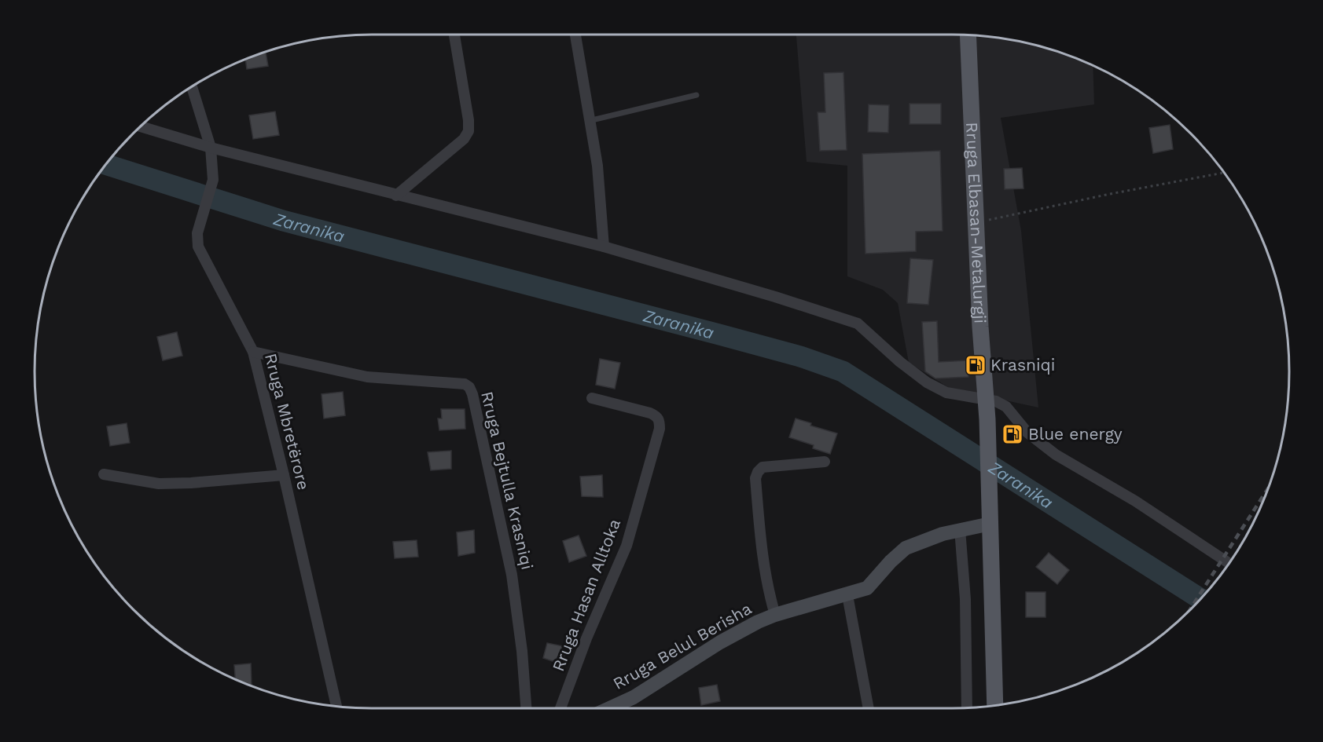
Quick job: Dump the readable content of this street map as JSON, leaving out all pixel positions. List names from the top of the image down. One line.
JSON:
{"streets":{"main road":["Rruga Elbasan-Metalurgji"],"street":["Rruga Mbretërore","Rruga Bejtulla Krasniqi","Rruga Hasan Alltoka","Rruga Belul Berisha"]},"crossings":[["Rruga Elbasan-Metalurgji","Rruga Belul Berisha"],["Rruga Mbretërore","Rruga Bejtulla Krasniqi"]],"water":["Zaranika"],"places":{"fuel station":["Krasniqi","Blue energy"]}}
